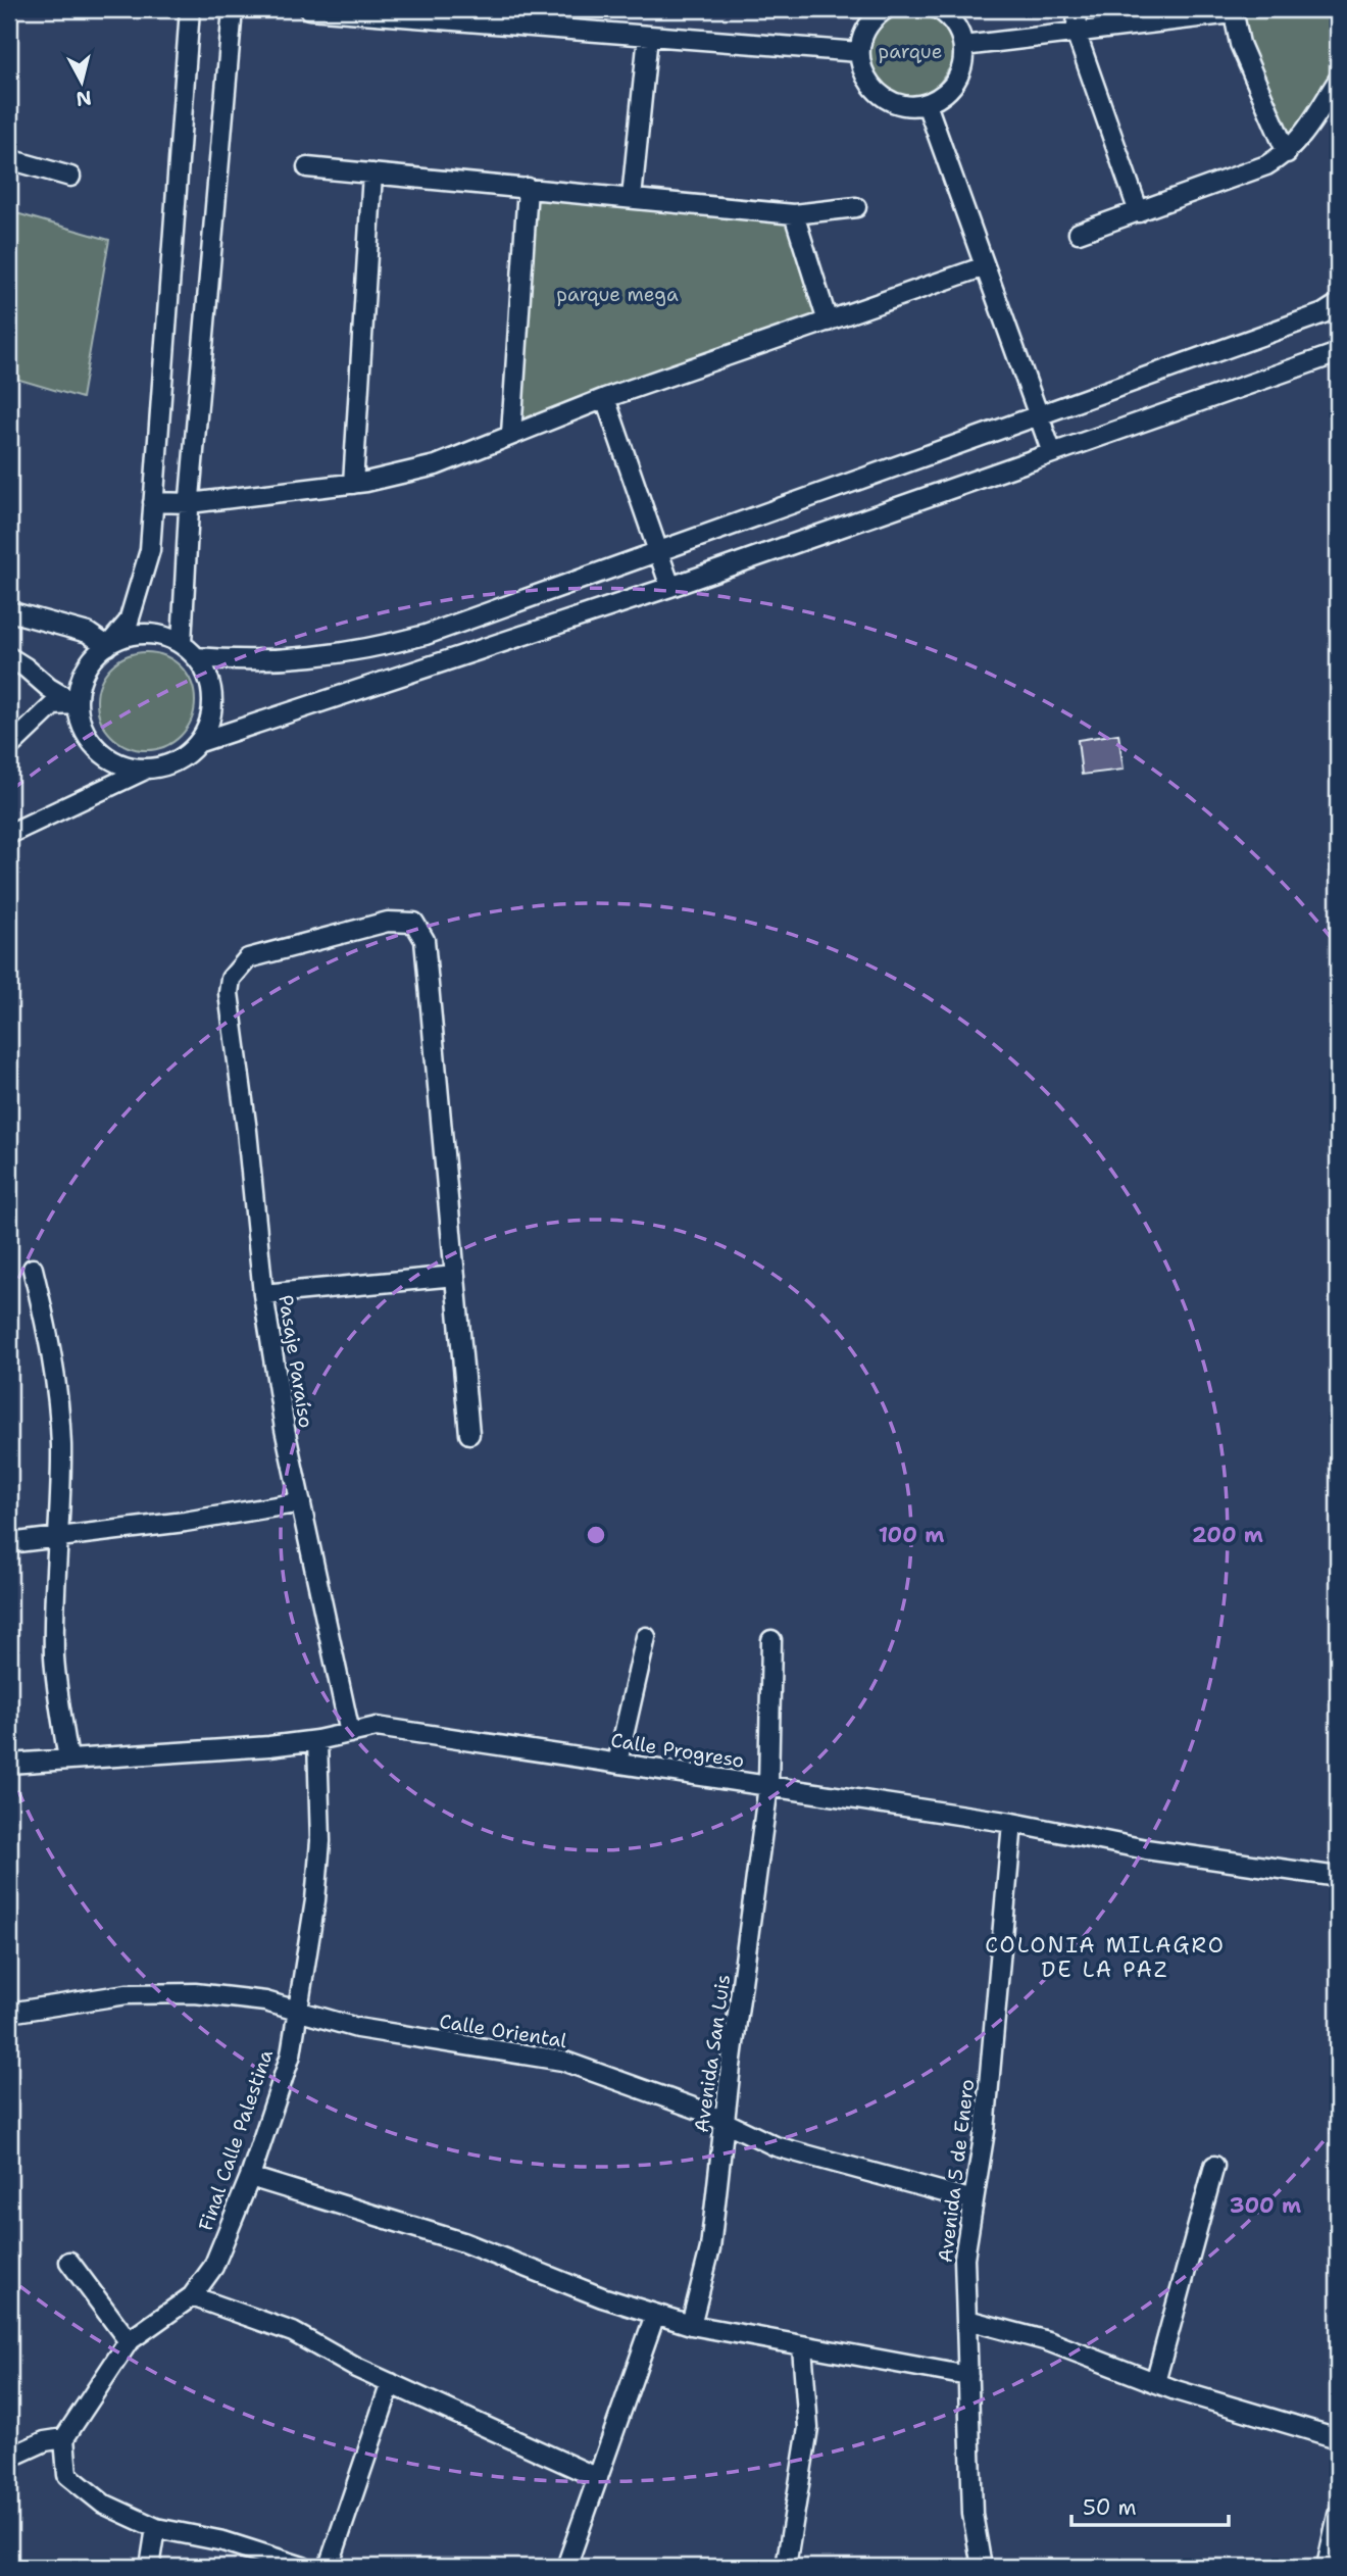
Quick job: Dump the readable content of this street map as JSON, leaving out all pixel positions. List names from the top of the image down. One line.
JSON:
{"streets":{"street":["Pasaje Paraíso","Calle Progreso","Calle Oriental","Avenida San Luis","Final Calle Palestina","Avenida 5 de Enero"]},"crossings":[["Pasaje Paraíso","Calle Progreso"],["Calle Progreso","Avenida San Luis"],["Calle Progreso","Final Calle Palestina"],["Calle Progreso","Avenida 5 de Enero"],["Calle Oriental","Avenida San Luis"],["Calle Oriental","Final Calle Palestina"],["Calle Oriental","Avenida 5 de Enero"]],"districts":["COLONIA MILAGRO DE LA PAZ"],"parks":["parque","parque mega"],"scale_bar":"50 m","north":"bottom","rings":["100 m","200 m","300 m"]}
